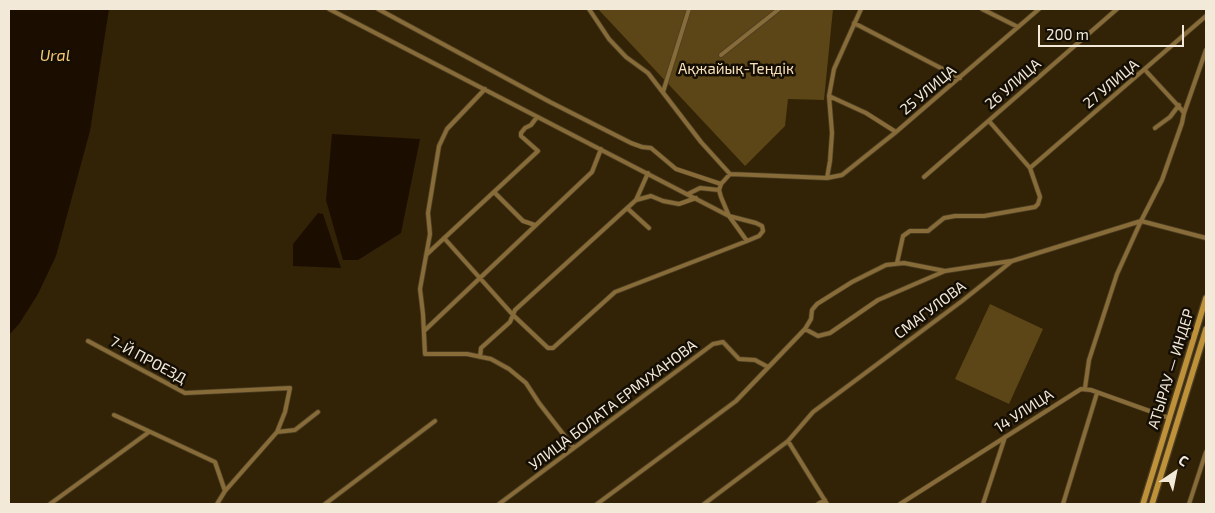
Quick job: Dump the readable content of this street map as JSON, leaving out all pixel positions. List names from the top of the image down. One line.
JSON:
{"streets":{"main road":["АТЫРАУ — ИНДЕР"],"street":["26 УЛИЦА","27 УЛИЦА","25 УЛИЦА","СМАГУЛОВА","7-Й ПРОЕЗД","УЛИЦА БОЛАТА ЕРМУХАНОВА","14 УЛИЦА"]},"water":["Ural"],"parks":["Ақжайық-Теңдік"],"scale_bar":"200 m","north":"top right"}
